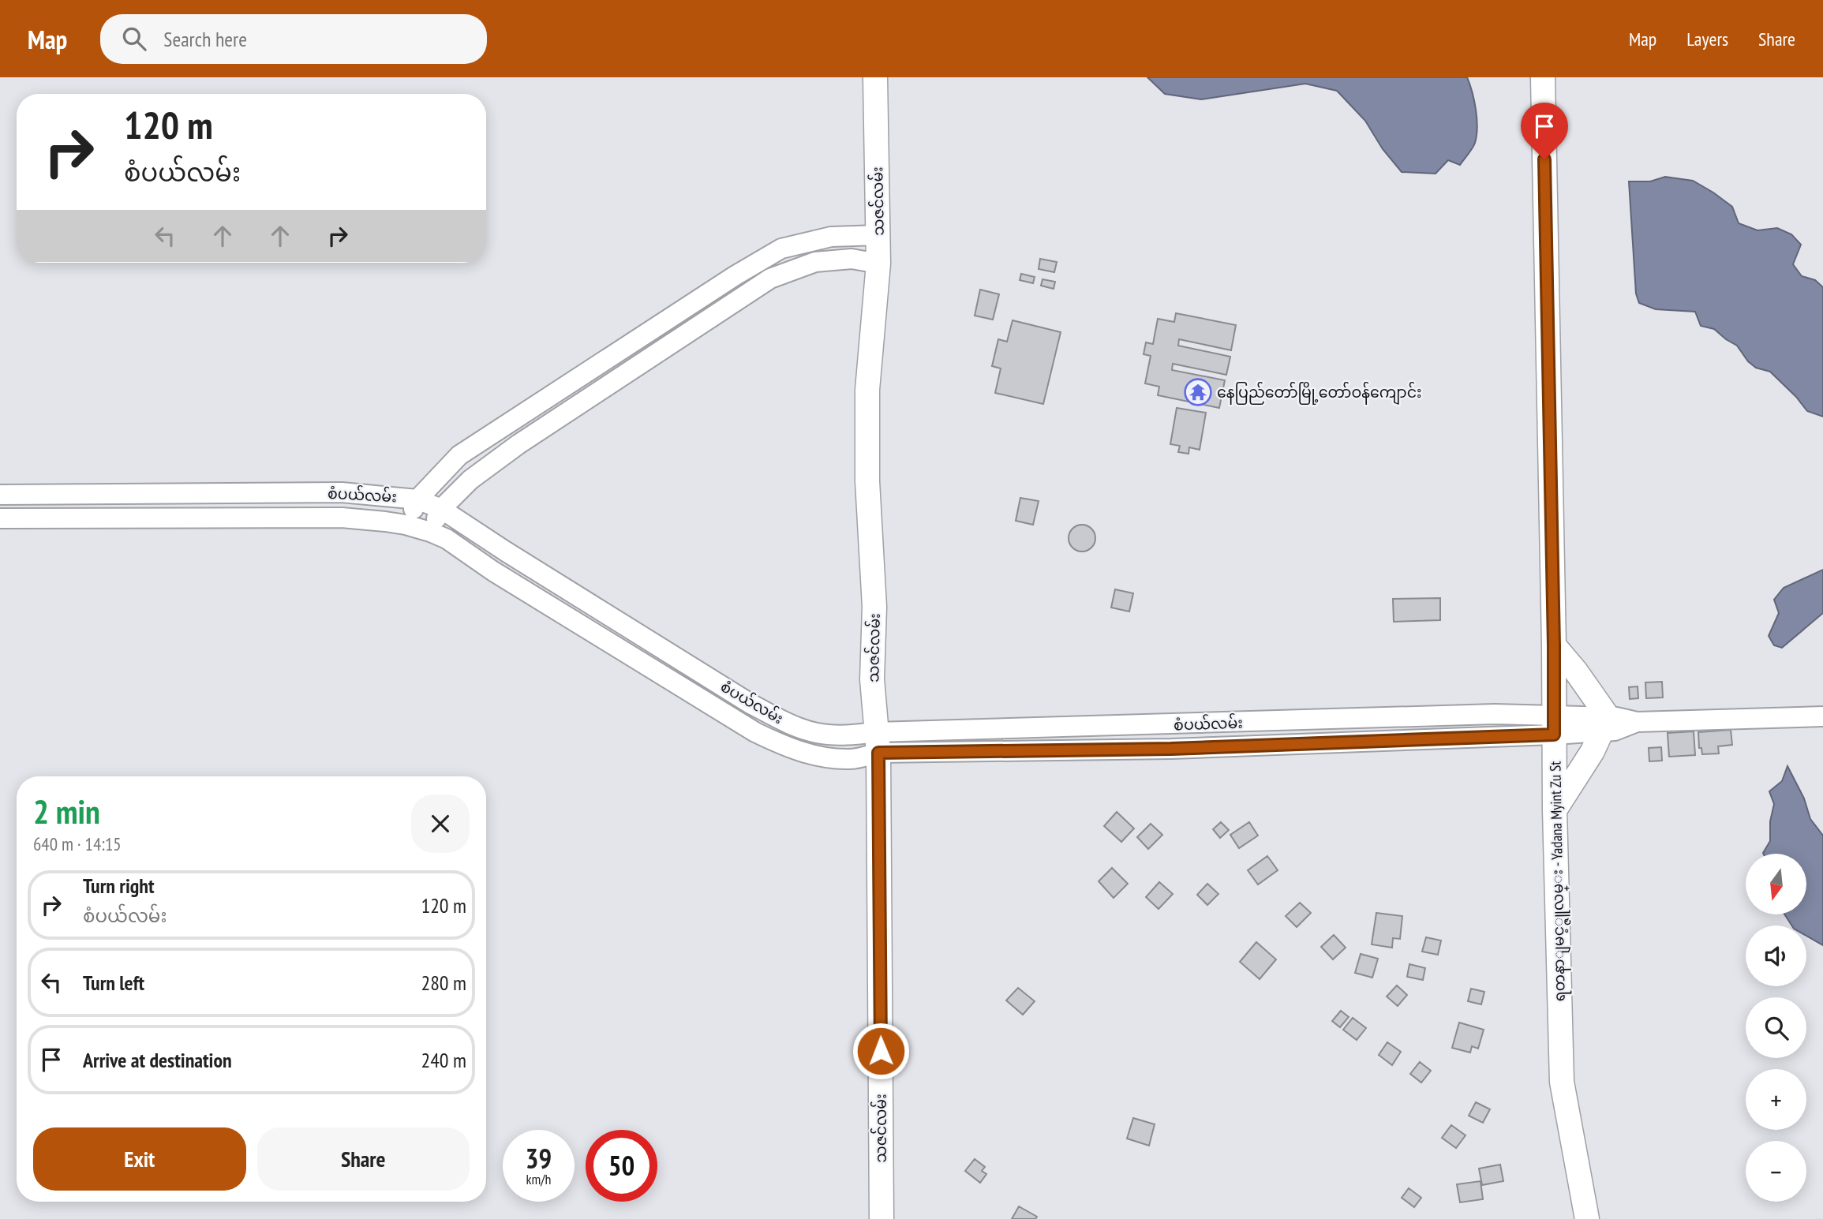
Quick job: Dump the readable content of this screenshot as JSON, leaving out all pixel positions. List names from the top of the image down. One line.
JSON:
{"streets":{"main road":["သဇင်လမ်း","ရတနာျမင့္ဇူလမ္း - Yadana Myint Zu St"],"street":["စံပယ်လမ်း"]},"crossings":[["သဇင်လမ်း","စံပယ်လမ်း"],["စံပယ်လမ်း","ရတနာျမင့္ဇူလမ္း - Yadana Myint Zu St"]],"places":{"temple":["နေပြည်တော်မြို့တော်ဝန်ကျောင်း"]},"north":"bottom","page":{"header":"Map","search":"Search here","nav":["Map","Layers","Share"],"turn":["120 m","စံပယ်လမ်း"],"heading":["2 min","640 m · 14:15"],"map_buttons":["+","−"],"list":[{"name":"Turn right","note":"စံပယ်လမ်း","value":"120 m"},{"name":"Turn left","value":"280 m"},{"name":"Arrive at destination","value":"240 m"}],"buttons":["Exit","Share"],"speed":"39 km/h","limit":"50"}}
